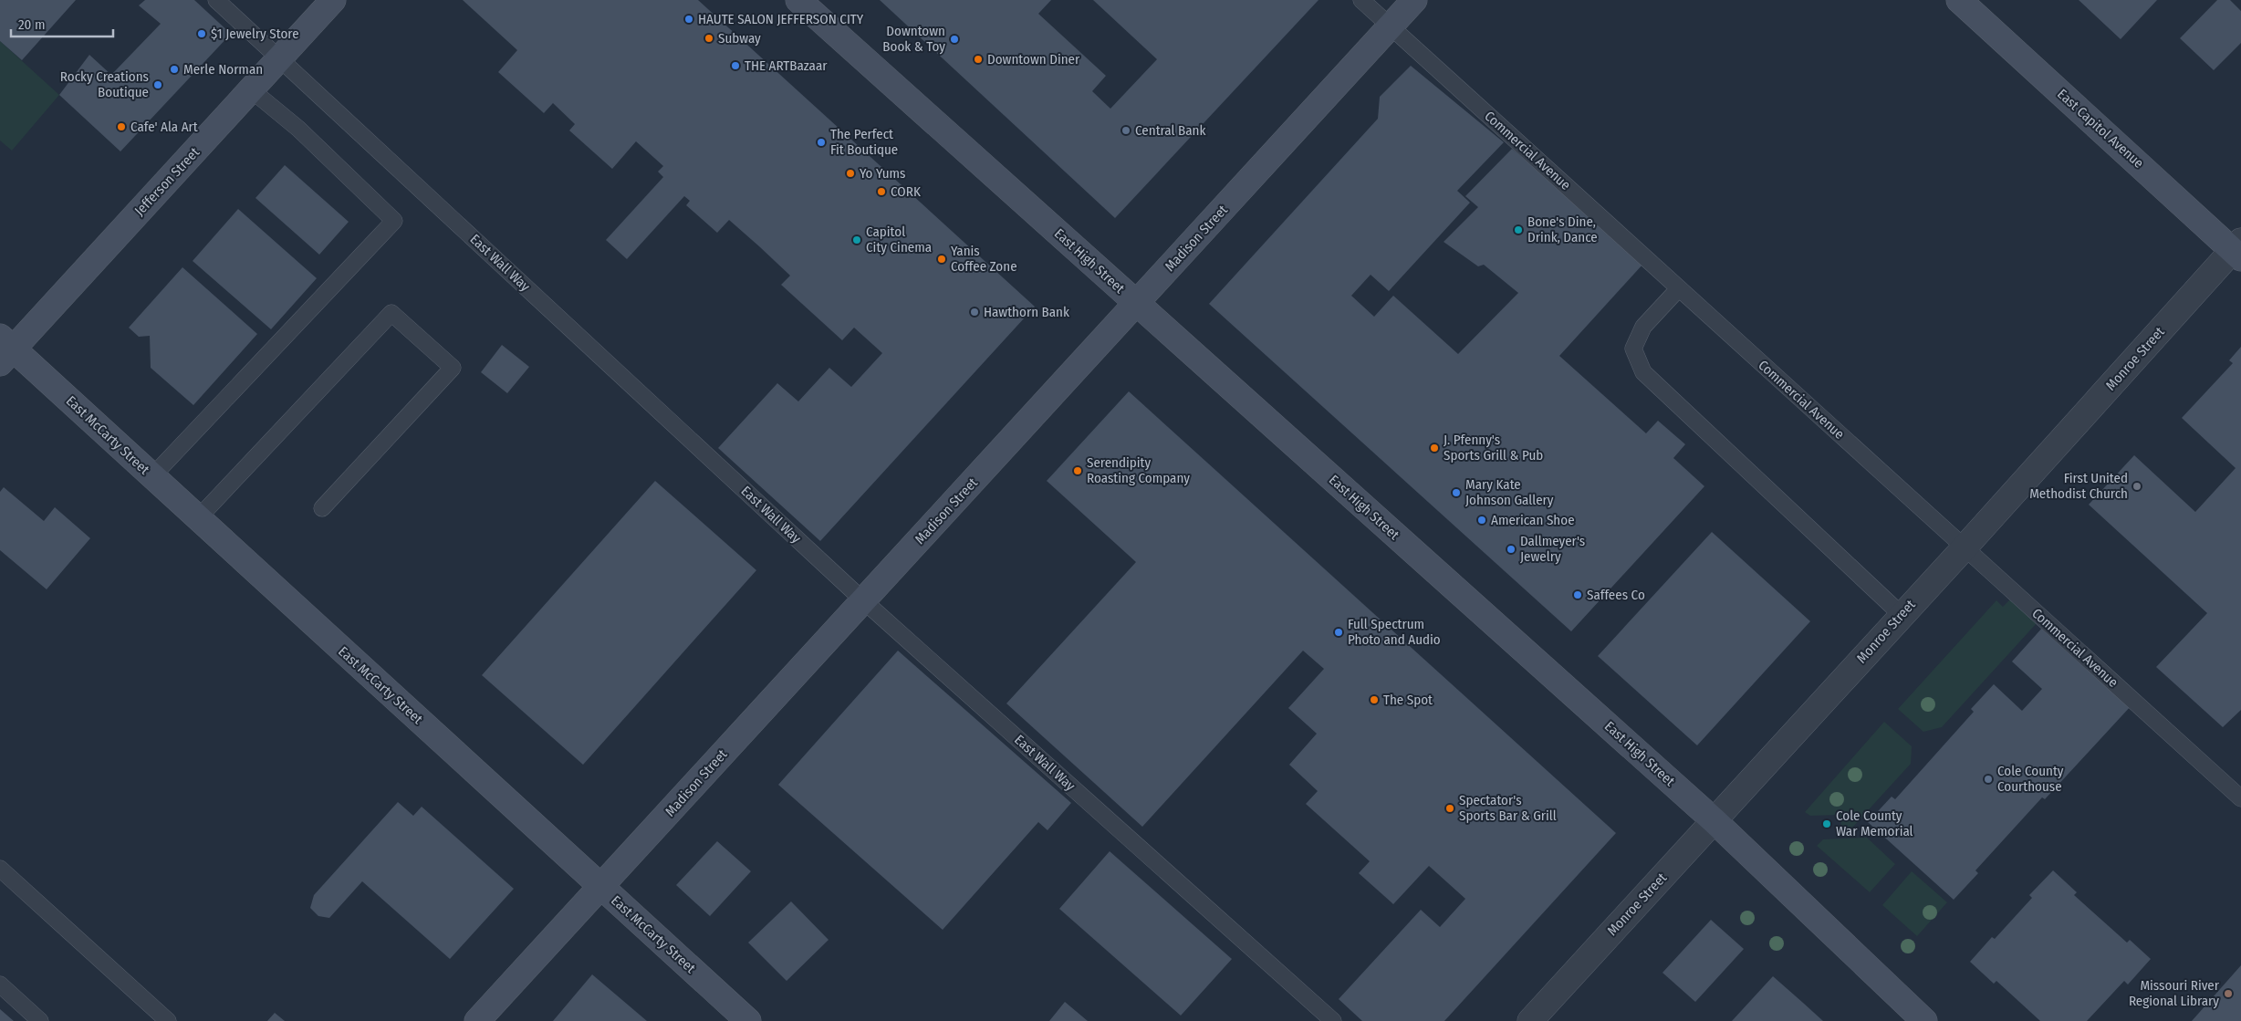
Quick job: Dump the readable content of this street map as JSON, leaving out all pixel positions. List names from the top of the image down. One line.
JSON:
{"streets":{"main road":["East Capitol Avenue","Jefferson Street","Madison Street","East High Street","East McCarty Street"],"street":["Monroe Street"],"lane":["Commercial Avenue","East Wall Way"]},"crossings":[["East Capitol Avenue","Monroe Street"],["Commercial Avenue","Madison Street"],["Commercial Avenue","Monroe Street"],["Jefferson Street","East Wall Way"],["Jefferson Street","East McCarty Street"],["Madison Street","East High Street"],["Madison Street","East Wall Way"],["Madison Street","East McCarty Street"],["East High Street","Monroe Street"]],"places":["HAUTE SALON JEFFERSON CITY","$1 Jewelry Store","Subway","Downtown Book & Toy","Downtown Diner","THE ARTBazaar","Merle Norman","Rocky Creations Boutique","Cafe' Ala Art","Central Bank","The Perfect Fit Boutique","Yo Yums","CORK","Bone's Dine, Drink, Dance","Capitol City Cinema","Yanis Coffee Zone","Hawthorn Bank","J. Pfenny's Sports Grill & Pub","Serendipity Roasting Company","First United Methodist Church","Mary Kate Johnson Gallery","American Shoe","Dallmeyer's Jewelry","Saffees Co","Full Spectrum Photo and Audio","The Spot","Cole County Courthouse","Spectator's Sports Bar & Grill","Cole County War Memorial","Missouri River Regional Library"],"scale_bar":"20 m"}
